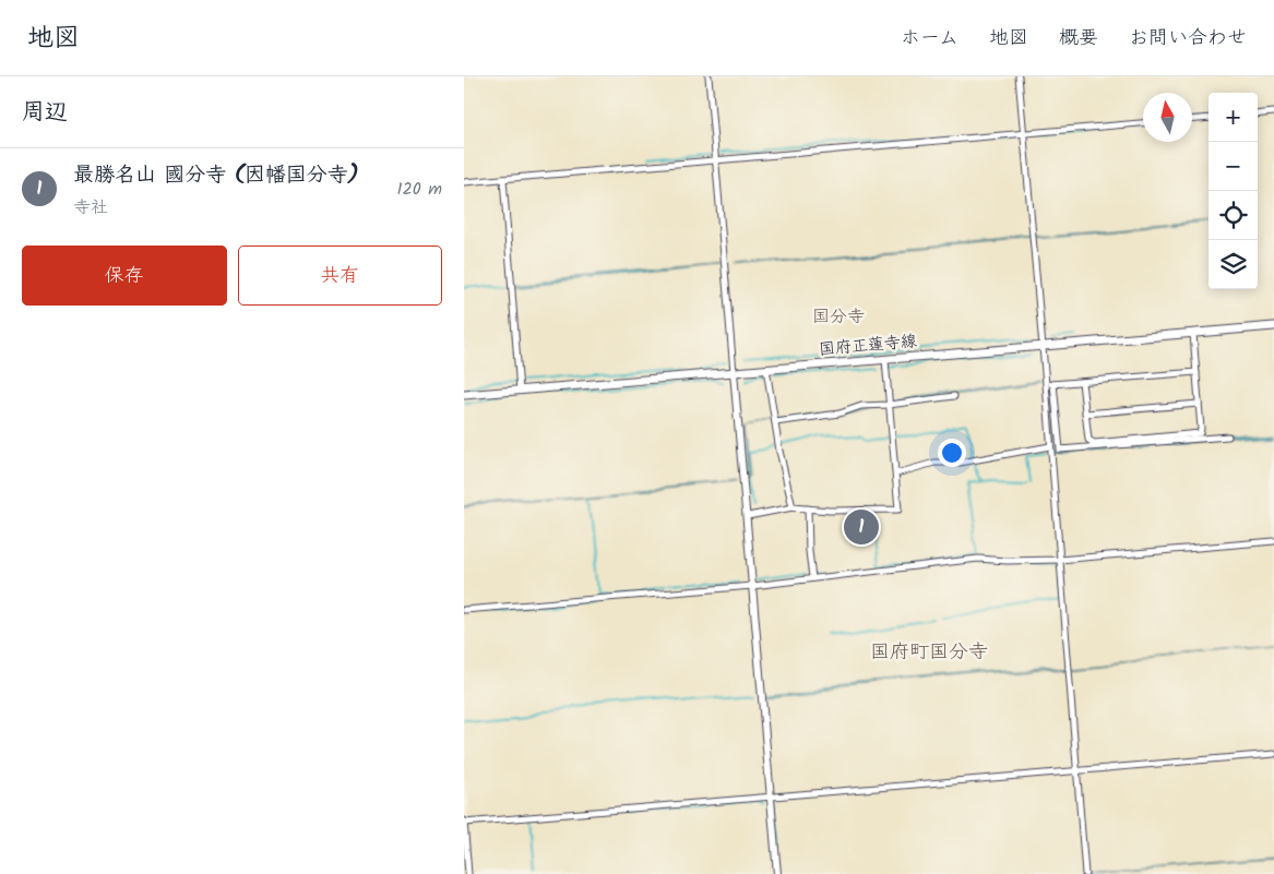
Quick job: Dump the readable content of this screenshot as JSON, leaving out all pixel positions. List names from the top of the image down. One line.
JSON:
{"streets":{"main road":["国府正蓮寺線"]},"districts":["国分寺","国府町国分寺"],"north":"top","page":{"header":"地図","nav":["ホーム","地図","概要","お問い合わせ"],"heading":"周辺","map_buttons":["+","−"],"list":[{"mark":"1","name":"最勝名山 國分寺 (因幡国分寺)","note":"寺社","value":"120 m"}],"buttons":["保存","共有"],"pins":"1"}}
